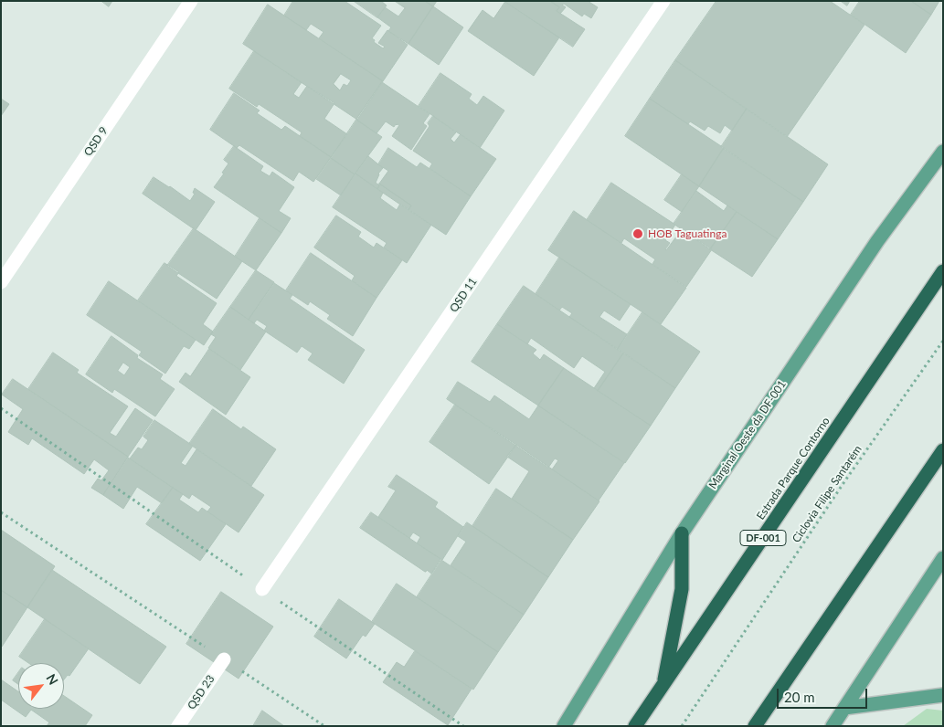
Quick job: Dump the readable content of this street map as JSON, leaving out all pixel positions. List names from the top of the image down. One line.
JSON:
{"streets":{"highway":["Estrada Parque Contorno","DF-001"],"main road":["Marginal Oeste da DF-001"],"street":["QSD 9","QSD 11","QSD 23"],"path":["Ciclovia Filipe Santarém"]},"places":["HOB Taguatinga"],"scale_bar":"20 m","north":"top right"}
